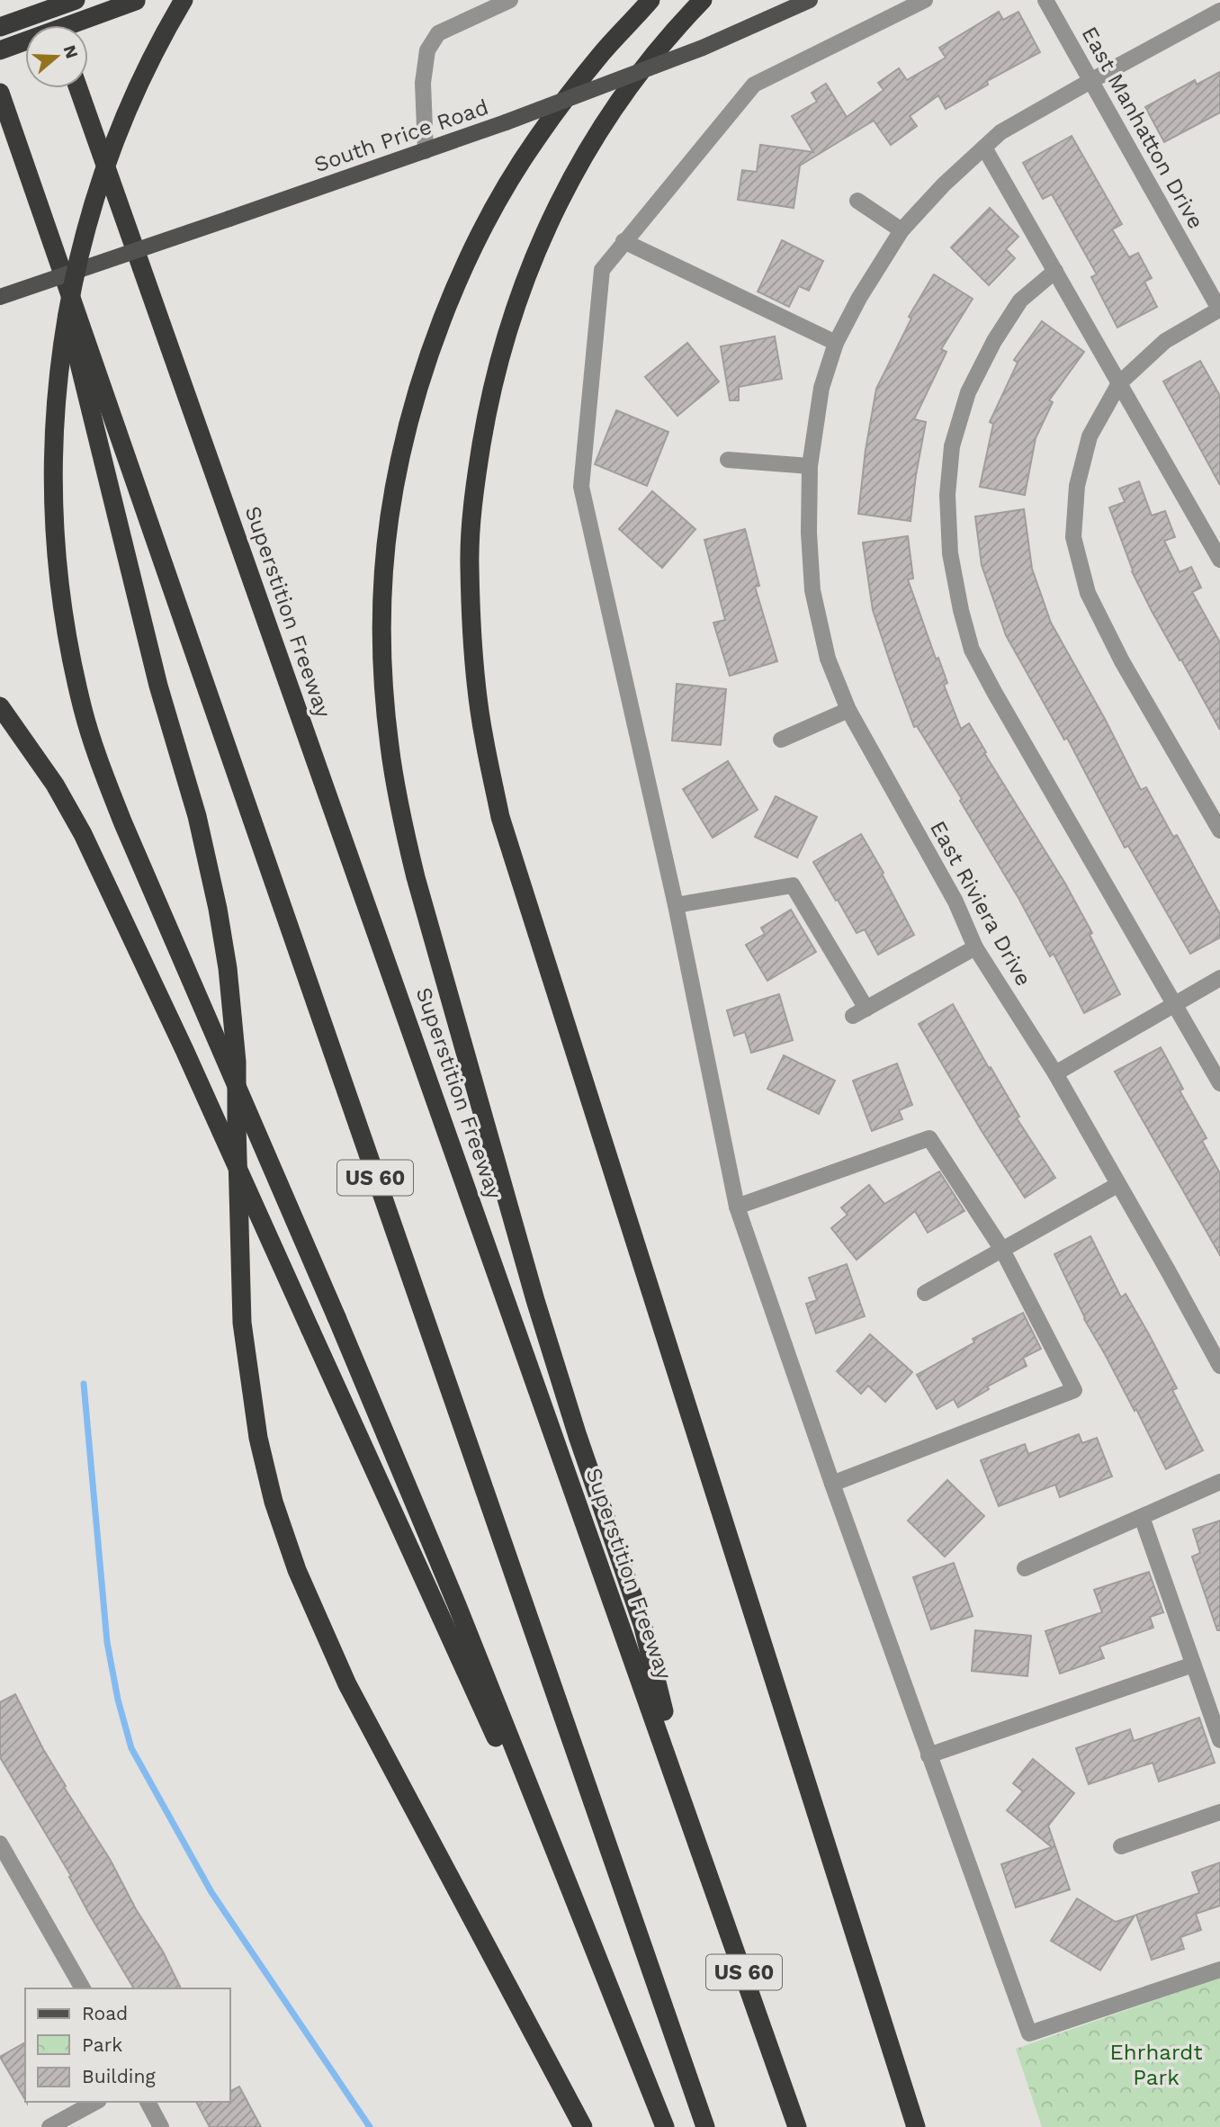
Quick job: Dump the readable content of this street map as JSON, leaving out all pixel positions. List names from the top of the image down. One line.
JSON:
{"streets":{"highway":["Superstition Freeway","US 60"],"main road":["South Price Road"],"street":["East Manhatton Drive","East Riviera Drive"]},"crossings":[["East Manhatton Drive","East Riviera Drive"]],"parks":["Ehrhardt Park"],"legend":["Road","Park","Building"],"north":"right"}
